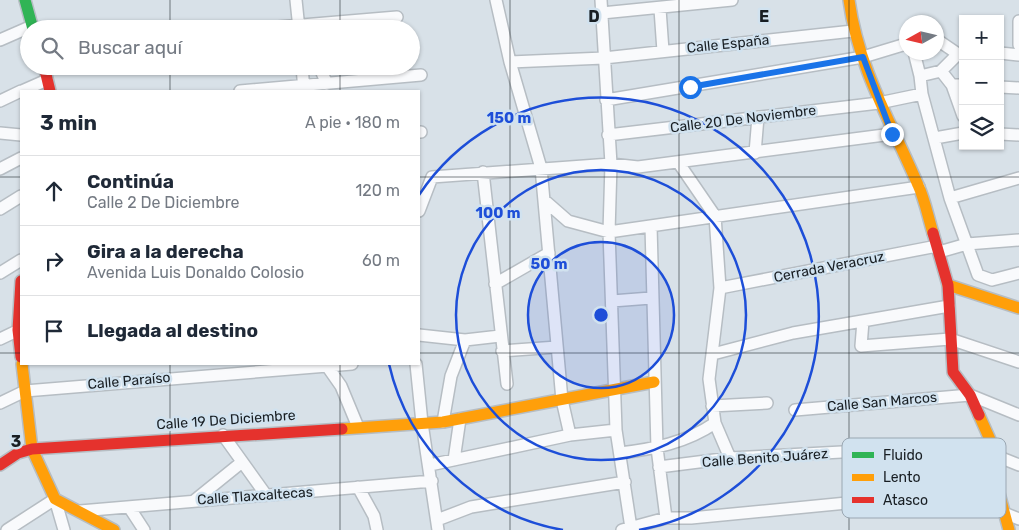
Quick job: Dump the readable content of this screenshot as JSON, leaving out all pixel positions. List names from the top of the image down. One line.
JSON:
{"streets":{"main road":["Calle 19 De Diciembre"],"street":["Calle España","Calle 20 De Noviembre","Cerrada Veracruz","Calle Paraíso","Calle San Marcos","Calle Benito Juárez","Calle Tlaxcaltecas"]},"legend":["Fluido","Lento","Atasco"],"north":"left","page":{"map_buttons":["+","−"],"search":"Buscar aquí","heading":["3 min","A pie · 180 m"],"list":[["Continúa","Calle 2 De Diciembre","120 m"],["Gira a la derecha","Avenida Luis Donaldo Colosio","60 m"],"Llegada al destino"]},"grid":{"columns":["D","E"],"rows":["3"]},"rings":["150 m","100 m","50 m"]}
